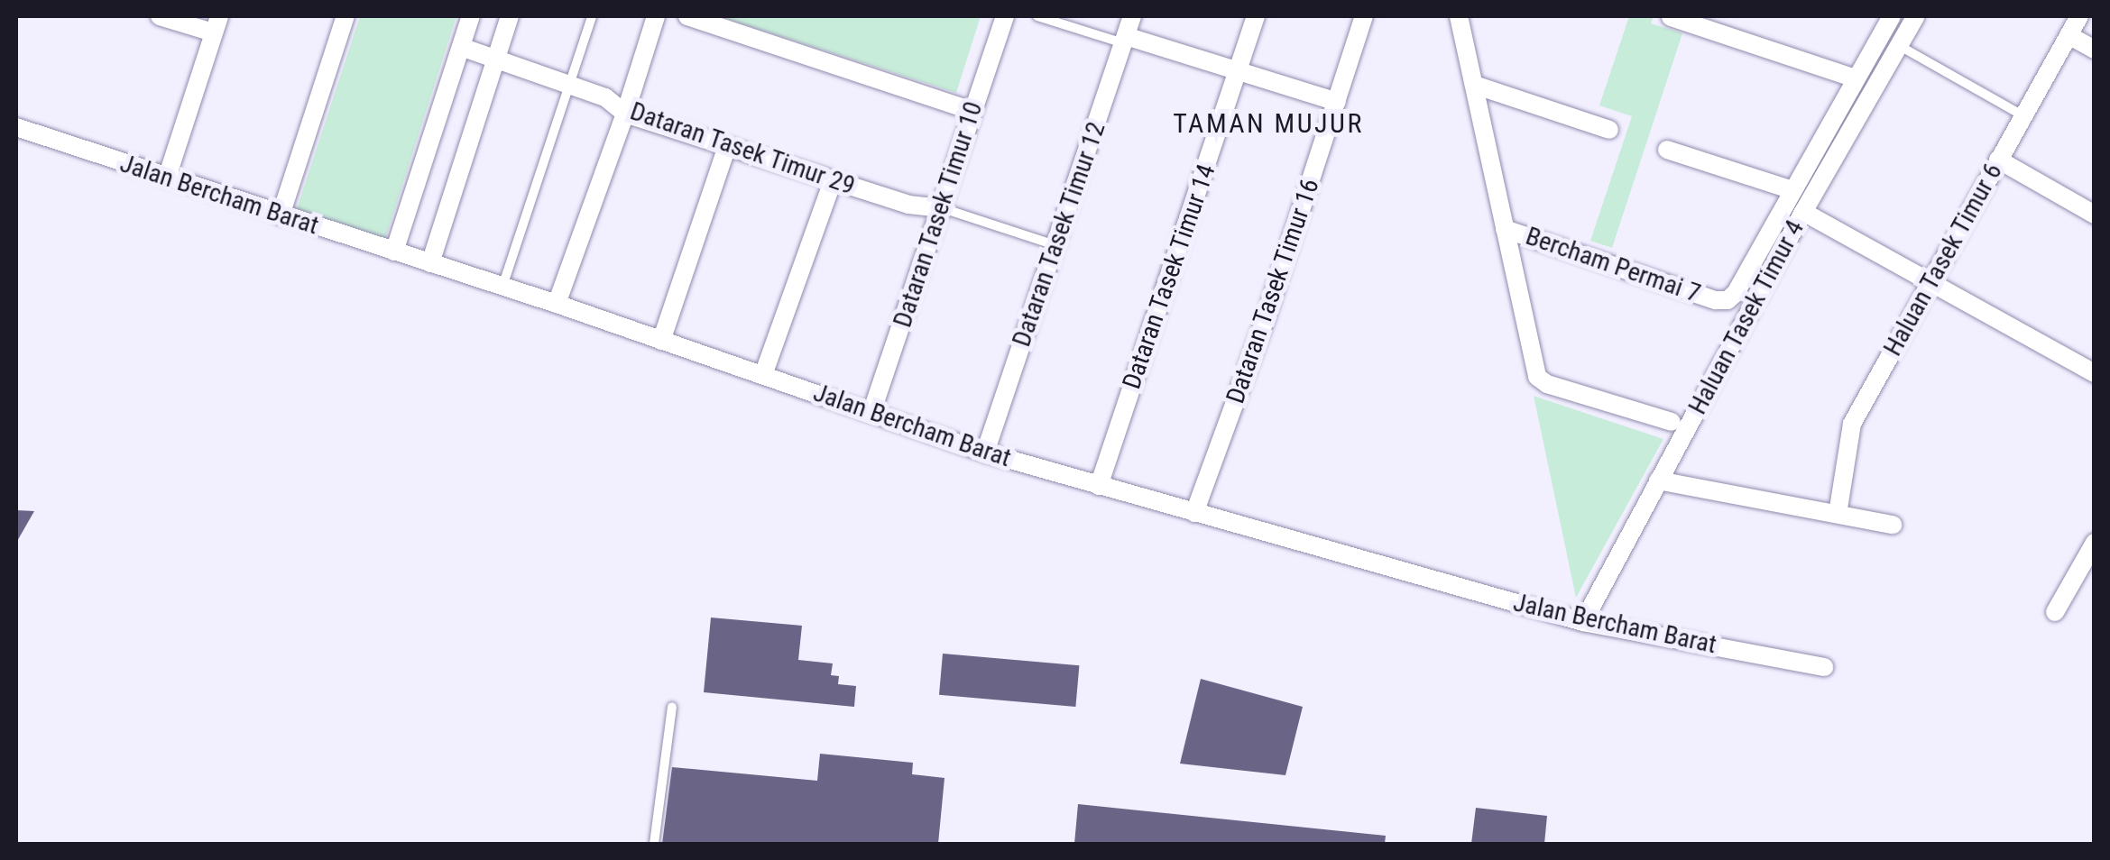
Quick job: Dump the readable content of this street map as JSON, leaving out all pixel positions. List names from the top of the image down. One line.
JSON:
{"streets":{"street":["Dataran Tasek Timur 29","Jalan Bercham Barat","Dataran Tasek Timur 10","Dataran Tasek Timur 12","Haluan Tasek Timur 6","Bercham Permai 7","Dataran Tasek Timur 14","Dataran Tasek Timur 16","Haluan Tasek Timur 4"]},"crossings":[["Dataran Tasek Timur 29","Dataran Tasek Timur 10"],["Jalan Bercham Barat","Dataran Tasek Timur 10"],["Jalan Bercham Barat","Dataran Tasek Timur 12"],["Jalan Bercham Barat","Dataran Tasek Timur 14"],["Jalan Bercham Barat","Dataran Tasek Timur 16"],["Jalan Bercham Barat","Haluan Tasek Timur 4"]],"districts":["TAMAN MUJUR"]}
